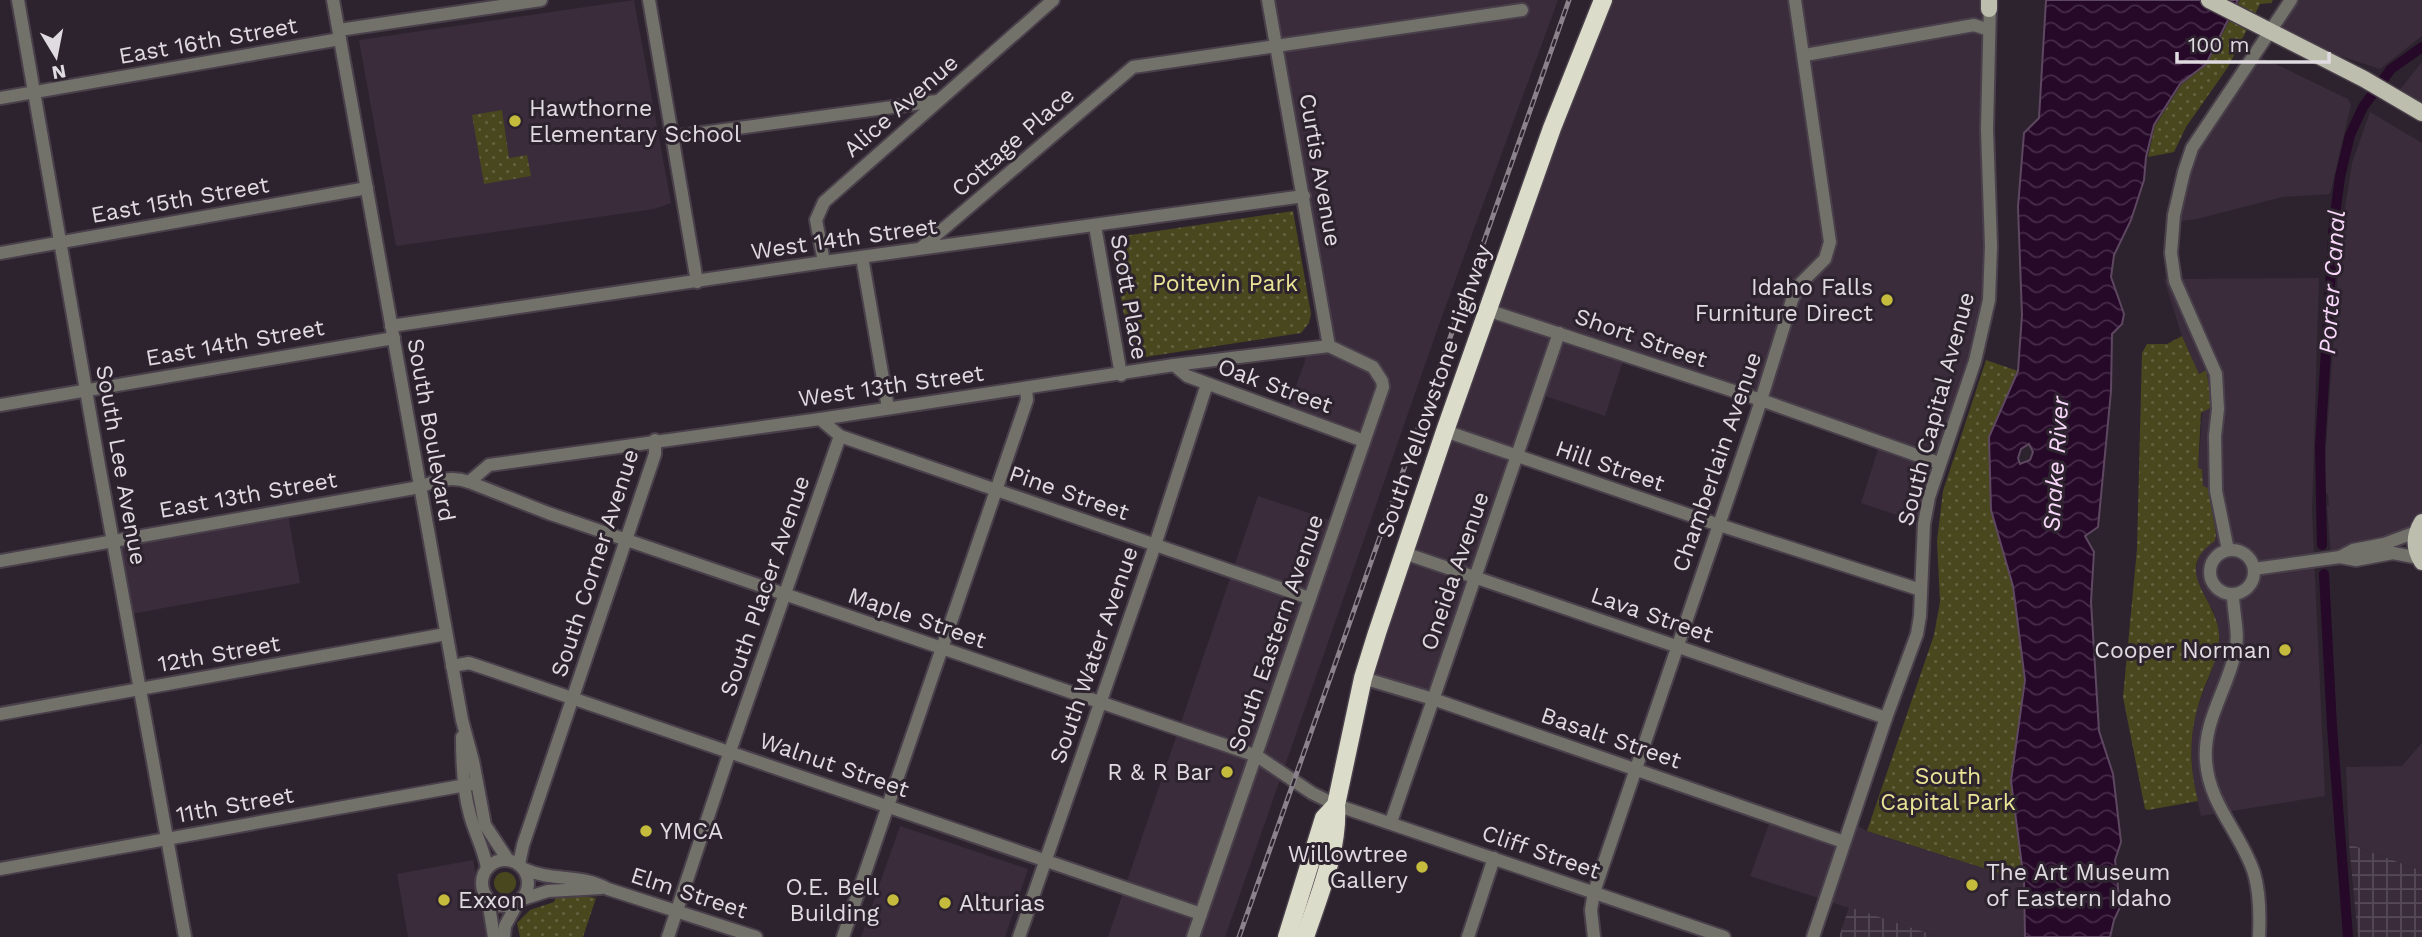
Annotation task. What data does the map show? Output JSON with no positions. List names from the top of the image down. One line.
{"streets":{"highway":["South Yellowstone Highway"],"street":["East 16th Street","Alice Avenue","Cottage Place","Curtis Avenue","East 15th Street","West 14th Street","Scott Place","Short Street","East 14th Street","West 13th Street","Oak Street","South Capital Avenue","South Boulevard","Chamberlain Avenue","South Lee Avenue","Hill Street","Pine Street","East 13th Street","South Corner Avenue","Oneida Avenue","South Placer Avenue","Lava Street","Maple Street","South Eastern Avenue","12th Street","South Water Avenue","Basalt Street","Walnut Street","11th Street","Cliff Street","Elm Street"]},"crossings":[["East 16th Street","South Boulevard"],["East 16th Street","South Lee Avenue"],["Alice Avenue","West 14th Street"],["Cottage Place","Curtis Avenue"],["Cottage Place","West 14th Street"],["Curtis Avenue","West 14th Street"],["Curtis Avenue","West 13th Street"],["Curtis Avenue","South Eastern Avenue"],["East 15th Street","South Boulevard"],["East 15th Street","South Lee Avenue"],["West 14th Street","Scott Place"],["West 14th Street","East 14th Street"],["West 14th Street","South Boulevard"],["Scott Place","West 13th Street"],["Short Street","South Yellowstone Highway"],["Short Street","South Capital Avenue"],["Short Street","Chamberlain Avenue"],["Short Street","Oneida Avenue"],["East 14th Street","South Boulevard"],["East 14th Street","South Lee Avenue"],["West 13th Street","Oak Street"],["West 13th Street","Pine Street"],["West 13th Street","South Corner Avenue"],["West 13th Street","Maple Street"],["West 13th Street","South Eastern Avenue"],["Oak Street","South Eastern Avenue"],["Oak Street","South Water Avenue"],["South Yellowstone Highway","Hill Street"],["South Yellowstone Highway","Lava Street"],["South Yellowstone Highway","Maple Street"],["South Yellowstone Highway","Basalt Street"],["South Yellowstone Highway","Cliff Street"],["South Capital Avenue","Hill Street"],["South Capital Avenue","Lava Street"],["South Capital Avenue","Basalt Street"],["South Boulevard","East 13th Street"],["South Boulevard","South Corner Avenue"],["South Boulevard","12th Street"],["South Boulevard","Walnut Street"],["South Boulevard","11th Street"],["South Boulevard","Elm Street"],["Chamberlain Avenue","Hill Street"],["Chamberlain Avenue","Lava Street"],["Chamberlain Avenue","Basalt Street"],["Chamberlain Avenue","Cliff Street"],["South Lee Avenue","East 13th Street"],["South Lee Avenue","12th Street"],["South Lee Avenue","11th Street"],["Hill Street","Oneida Avenue"],["Pine Street","South Placer Avenue"],["Pine Street","South Eastern Avenue"],["Pine Street","South Water Avenue"],["South Corner Avenue","Maple Street"],["South Corner Avenue","Walnut Street"],["South Corner Avenue","Elm Street"],["Oneida Avenue","Lava Street"],["Oneida Avenue","Basalt Street"],["Oneida Avenue","Cliff Street"],["South Placer Avenue","Maple Street"],["South Placer Avenue","Walnut Street"],["South Placer Avenue","Elm Street"],["Maple Street","South Eastern Avenue"],["Maple Street","South Water Avenue"],["Maple Street","Cliff Street"],["South Eastern Avenue","Walnut Street"],["South Water Avenue","Walnut Street"]],"water":["Porter Canal","Snake River"],"parks":["Poitevin Park","South Capital Park"],"places":["Hawthorne Elementary School","Idaho Falls Furniture Direct","Cooper Norman","R & R Bar","YMCA","Willowtree Gallery","The Art Museum of Eastern Idaho","Exxon","O.E. Bell Building","Alturias"],"scale_bar":"100 m","north":"bottom"}
